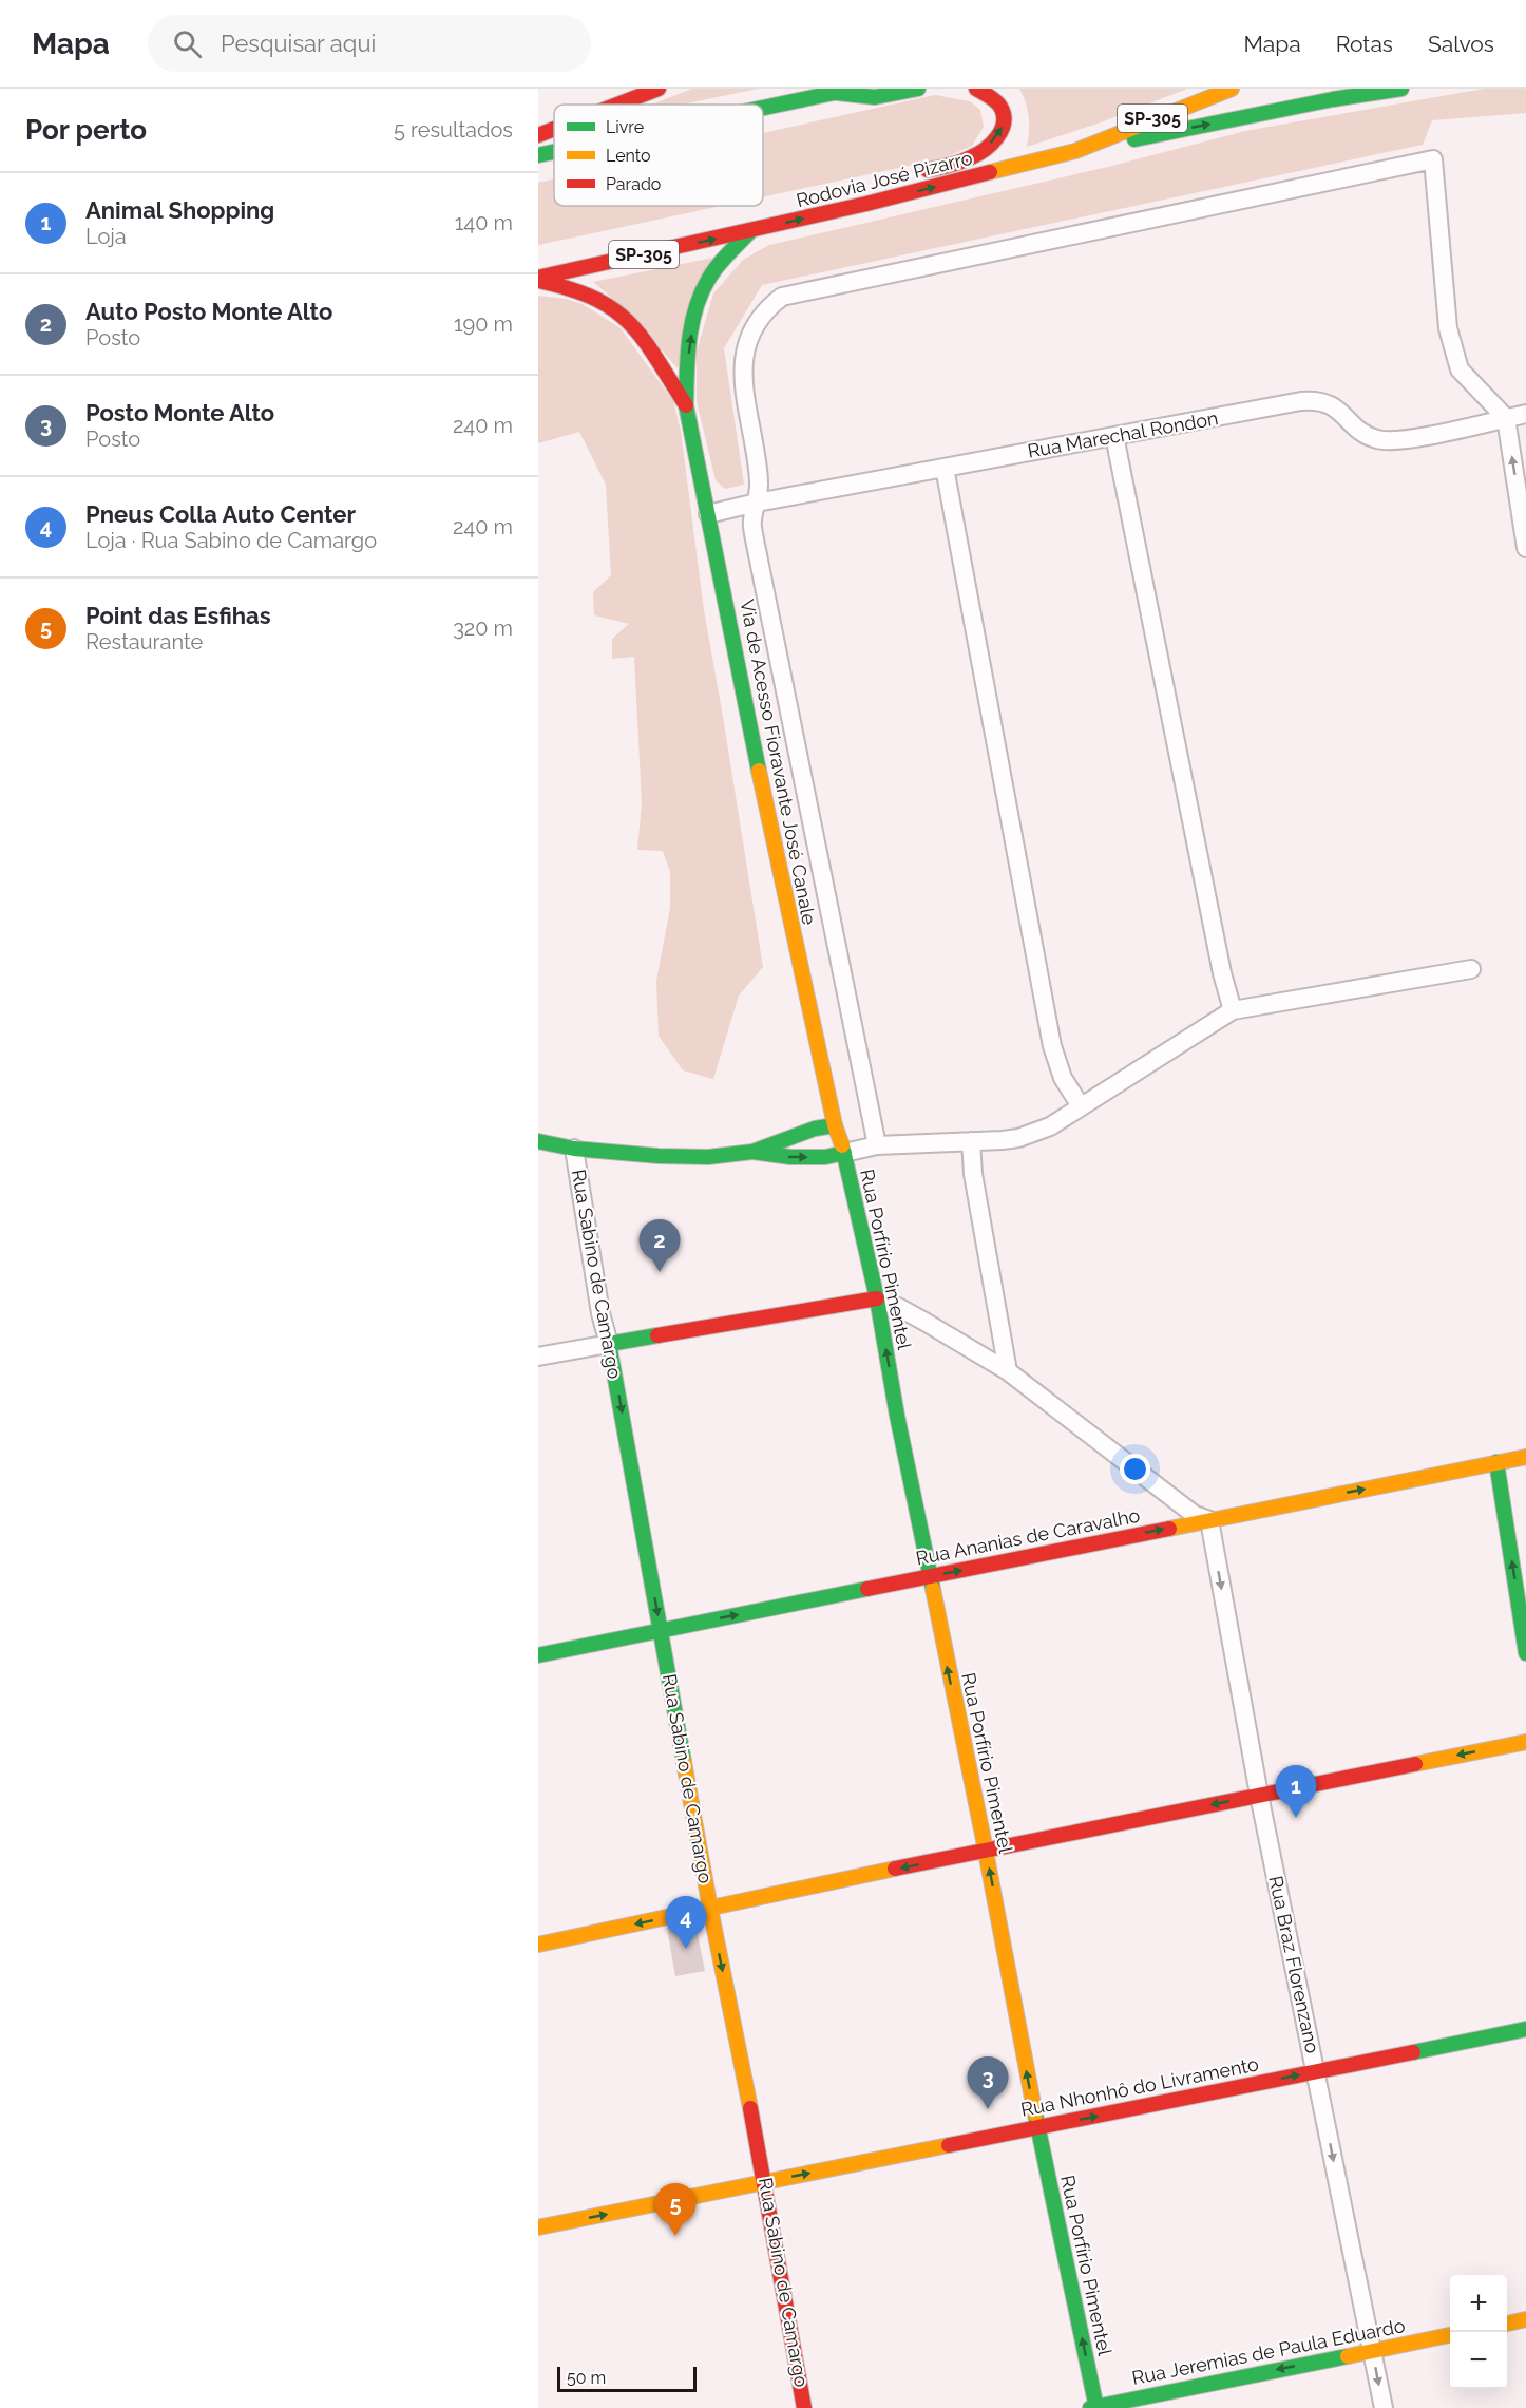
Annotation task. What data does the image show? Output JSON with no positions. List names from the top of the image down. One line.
{"streets":{"street":["SP-305","Rodovia José Pizarro","Rua Marechal Rondon","Via de Acesso Fioravante José Canale","Rua Porfírio Pimentel","Rua Sabino de Camargo","Rua Ananias de Caravalho","Rua Braz Florenzano","Rua Nhonhô do Livramento","Rua Jeremias de Paula Eduardo"]},"crossings":[["Rua Marechal Rondon","Via de Acesso Fioravante José Canale"],["Via de Acesso Fioravante José Canale","Rua Porfírio Pimentel"],["Rua Porfírio Pimentel","Rua Ananias de Caravalho"],["Rua Porfírio Pimentel","Rua Nhonhô do Livramento"],["Rua Porfírio Pimentel","Rua Jeremias de Paula Eduardo"],["Rua Sabino de Camargo","Rua Ananias de Caravalho"],["Rua Sabino de Camargo","Rua Nhonhô do Livramento"],["Rua Ananias de Caravalho","Rua Braz Florenzano"],["Rua Braz Florenzano","Rua Nhonhô do Livramento"],["Rua Braz Florenzano","Rua Jeremias de Paula Eduardo"]],"one_way":["Rua Porfírio Pimentel","Rua Sabino de Camargo","Rua Ananias de Caravalho","Rua Braz Florenzano","Rua Nhonhô do Livramento","Rua Jeremias de Paula Eduardo"],"legend":["Livre","Lento","Parado"],"scale_bar":"50 m","page":{"header":"Mapa","search":"Pesquisar aqui","nav":["Mapa","Rotas","Salvos"],"heading":["Por perto","5 resultados"],"list":[{"mark":"1","name":"Animal Shopping","note":"Loja","value":"140 m"},{"mark":"2","name":"Auto Posto Monte Alto","note":"Posto","value":"190 m"},{"mark":"3","name":"Posto Monte Alto","note":"Posto","value":"240 m"},{"mark":"4","name":"Pneus Colla Auto Center","note":"Loja · Rua Sabino de Camargo","value":"240 m"},{"mark":"5","name":"Point das Esfihas","note":"Restaurante","value":"320 m"}],"pins":["2","1","4","3","5"],"map_buttons":["+","−"],"scale":"50 m"}}
